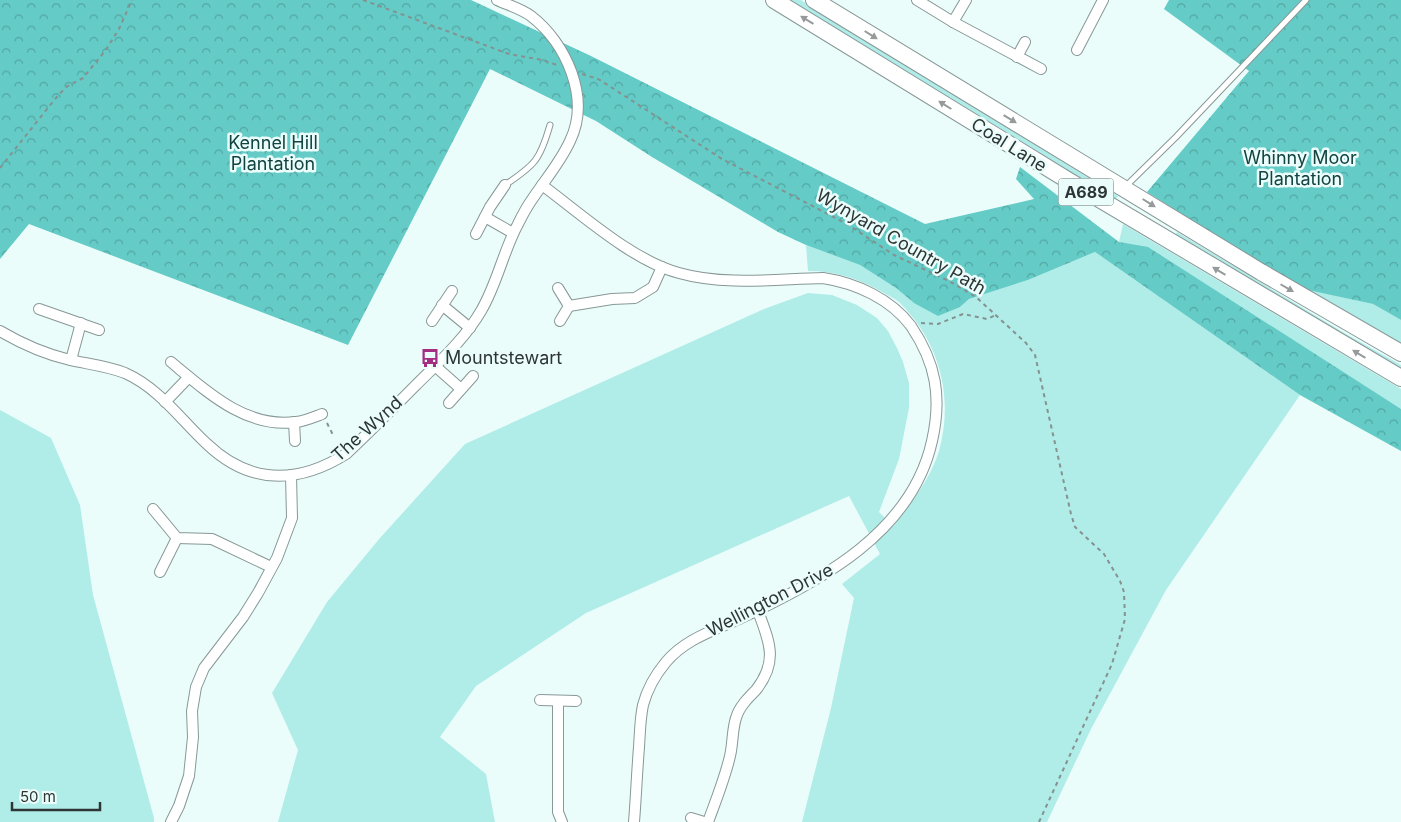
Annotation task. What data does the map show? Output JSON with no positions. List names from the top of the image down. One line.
{"streets":{"highway":["Coal Lane","A689"],"street":["The Wynd","Wellington Drive"],"path":["Wynyard Country Path"]},"crossings":[["Wynyard Country Path","The Wynd"],["The Wynd","Wellington Drive"]],"parks":["Kennel Hill Plantation","Whinny Moor Plantation"],"places":{"bus stop":["Mountstewart"]},"scale_bar":"50 m"}
